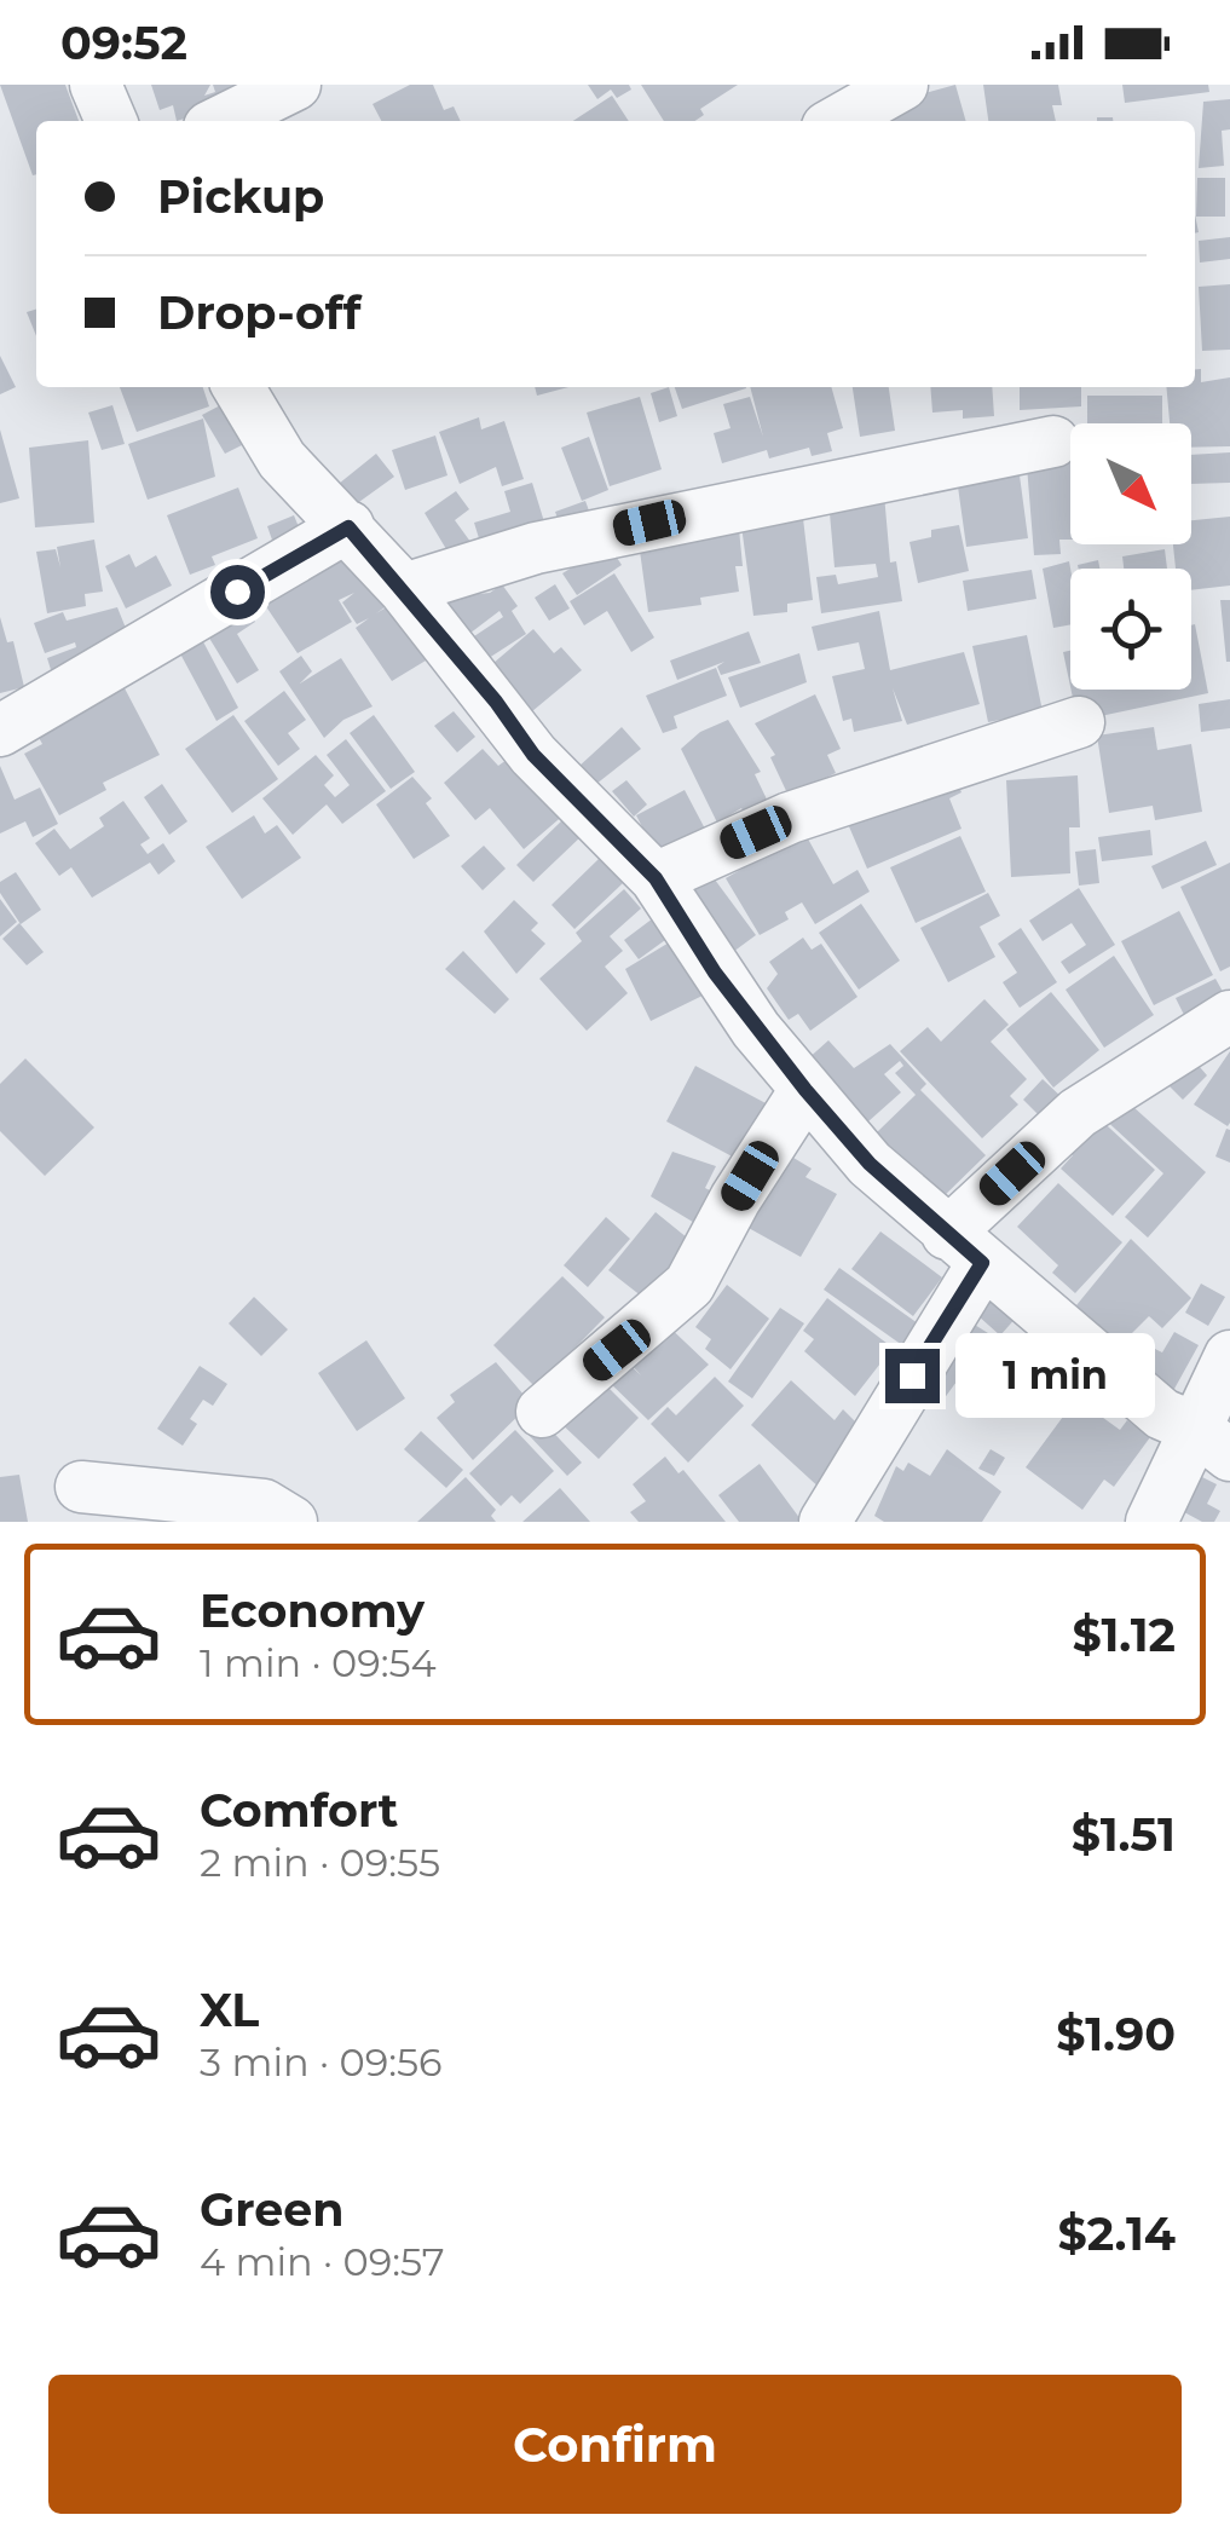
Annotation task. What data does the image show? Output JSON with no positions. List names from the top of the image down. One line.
{"north":"bottom right","page":{"status":"09:52","banner":["Pickup","Drop-off"],"bubble":"1 min","list":[{"name":"Economy","note":"1 min · 09:54","value":"$1.12"},{"name":"Comfort","note":"2 min · 09:55","value":"$1.51"},{"name":"XL","note":"3 min · 09:56","value":"$1.90"},{"name":"Green","note":"4 min · 09:57","value":"$2.14"}],"buttons":"Confirm"}}
